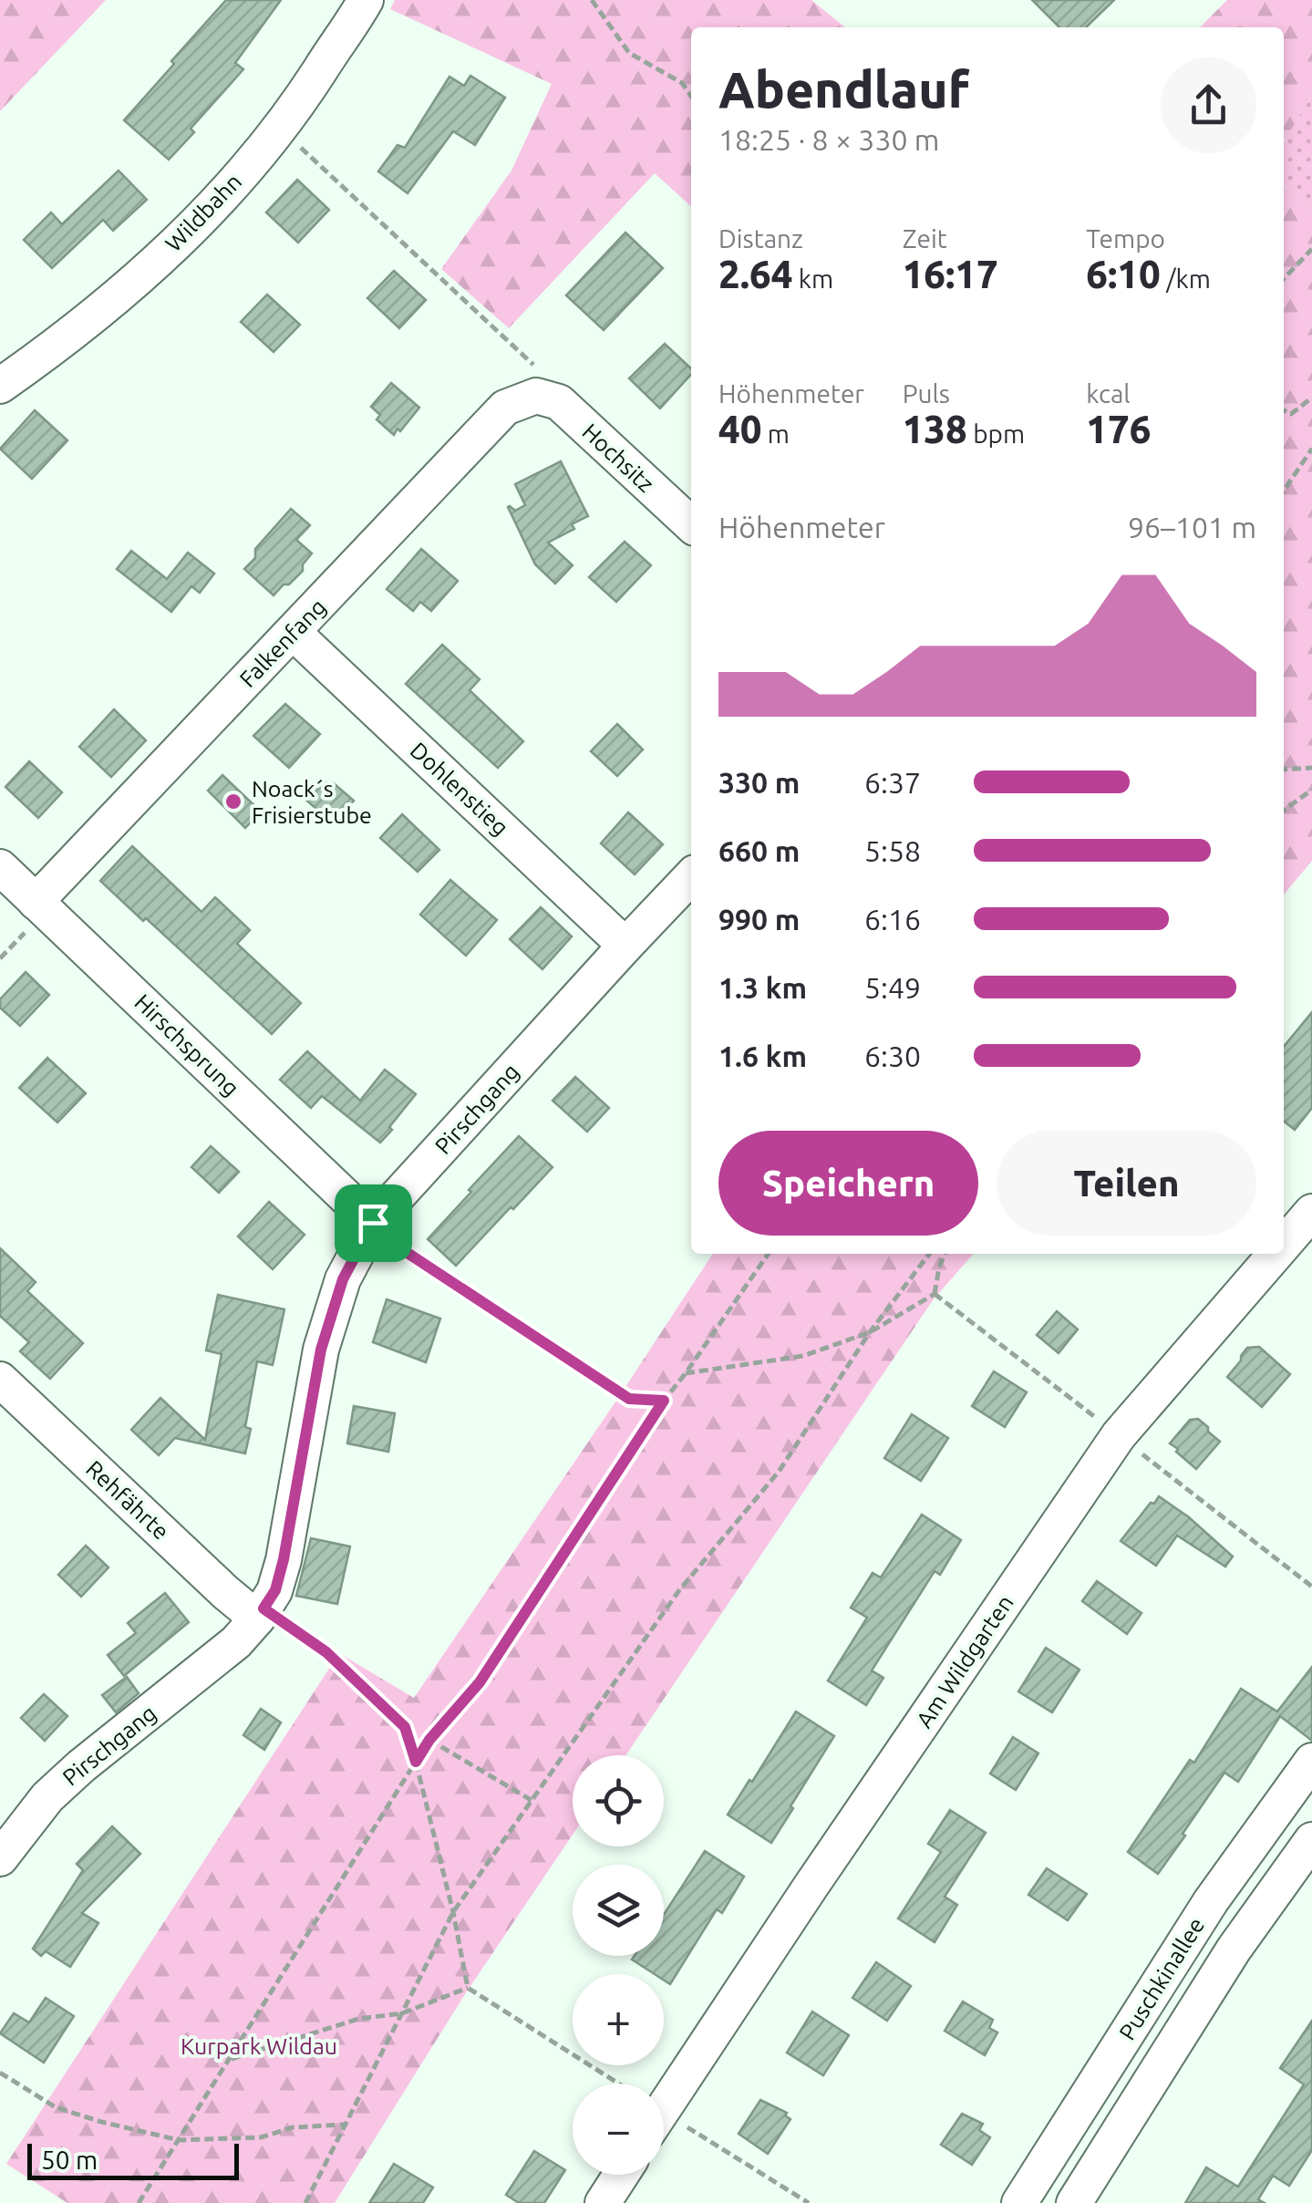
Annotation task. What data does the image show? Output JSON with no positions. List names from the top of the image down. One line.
{"streets":{"street":["Wildbahn","Hochsitz","Falkenfang","Dohlenstieg","Hirschsprung","Pirschgang","Rehfährte","Am Wildgarten","Puschkinallee"]},"crossings":[["Hochsitz","Falkenfang"],["Falkenfang","Dohlenstieg"],["Falkenfang","Hirschsprung"],["Dohlenstieg","Pirschgang"],["Hirschsprung","Pirschgang"],["Pirschgang","Rehfährte"]],"parks":["Kurpark Wildau"],"places":["Noack´s Frisierstube"],"scale_bar":"50 m","page":{"heading":["Abendlauf","18:25 · 8 × 330 m"],"stats":[["Distanz","2.64 km"],["Zeit","16:17"],["Tempo","6:10 /km"],["Höhenmeter","40 m"],["Puls","138 bpm"],["kcal","176"]],"chart":["Höhenmeter","96–101 m"],"list":[{"name":"330 m","note":"6:37"},{"name":"660 m","note":"5:58"},{"name":"990 m","note":"6:16"},{"name":"1.3 km","note":"5:49"},{"name":"1.6 km","note":"6:30"}],"buttons":["Speichern","Teilen"],"map_buttons":["+","−"],"scale":"50 m"}}
